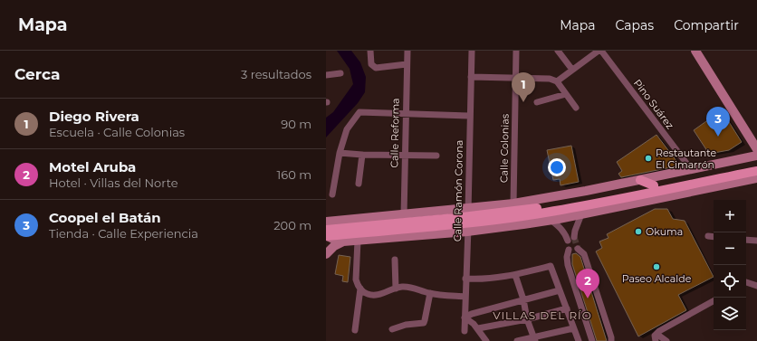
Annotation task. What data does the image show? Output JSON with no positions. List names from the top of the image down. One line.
{"streets":{"street":["Pino Suárez","Calle Reforma","Calle Colonias","Calle Ramón Corona"]},"districts":["VILLAS DEL RÍO"],"places":["Restautante El Cimarrón","Okuma","Paseo Alcalde"],"page":{"header":"Mapa","nav":["Mapa","Capas","Compartir"],"heading":["Cerca","3 resultados"],"pins":["1","3","2"],"list":[{"mark":"1","name":"Diego Rivera","note":"Escuela · Calle Colonias","value":"90 m"},{"mark":"2","name":"Motel Aruba","note":"Hotel · Villas del Norte","value":"160 m"},{"mark":"3","name":"Coopel el Batán","note":"Tienda · Calle Experiencia","value":"200 m"}],"map_buttons":["+","−"]}}
